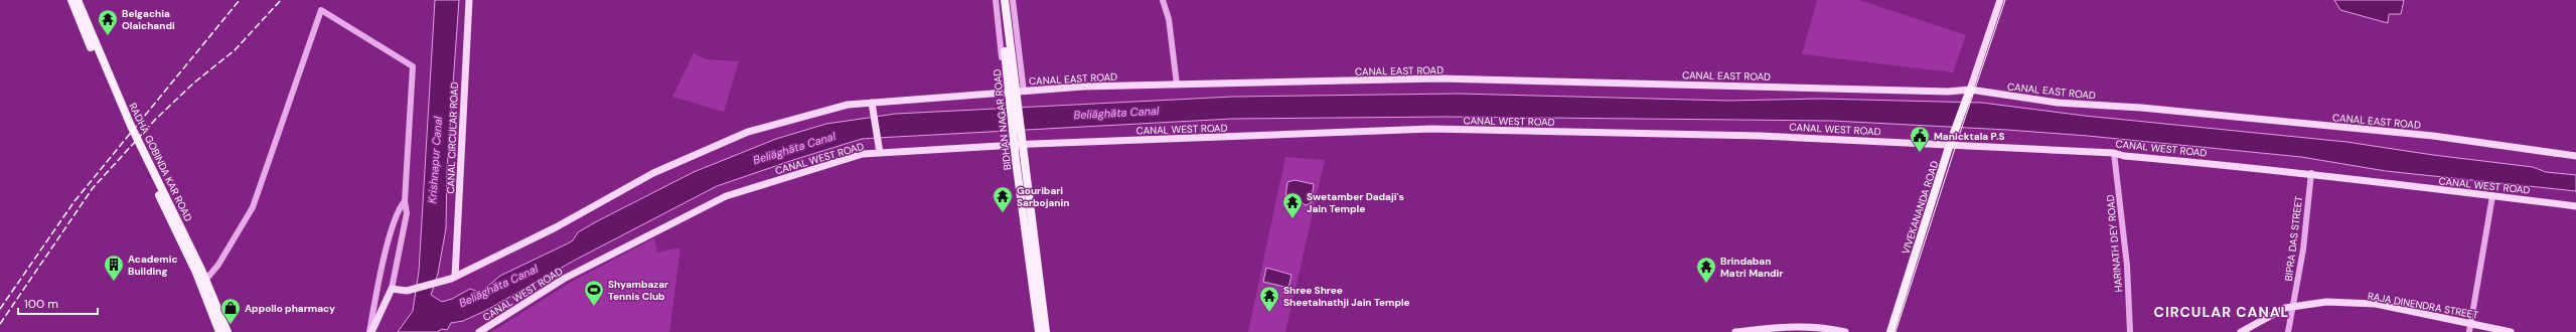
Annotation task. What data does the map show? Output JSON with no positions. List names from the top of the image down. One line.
{"streets":{"main road":["CANAL EAST ROAD","BIDHAN NAGAR ROAD","CANAL WEST ROAD","CANAL CIRCULAR ROAD","RADHA GOBINDA KAR ROAD","VIVEKANANDA ROAD","RAJA DINENDRA STREET"],"street":["BIPRA DAS STREET","HARINATH DEY ROAD"]},"crossings":[["CANAL EAST ROAD","CANAL CIRCULAR ROAD"],["CANAL EAST ROAD","VIVEKANANDA ROAD"],["CANAL WEST ROAD","VIVEKANANDA ROAD"],["CANAL WEST ROAD","BIPRA DAS STREET"],["CANAL WEST ROAD","HARINATH DEY ROAD"],["BIPRA DAS STREET","RAJA DINENDRA STREET"]],"districts":["CIRCULAR CANAL"],"water":["Beliāghāta Canal","Krishnapur Canal"],"places":{"temple":["Belgachia Olaichandi","Gouribari Sarbojanin","Swetamber Dadaji's Jain Temple","Brindaban Matri Mandir","Shree Shree Sheetalnathji Jain Temple"],"public building":["Manicktala P.S"],"building":["Academic Building"],"sports":["Shyambazar Tennis Club"],"shop":["Appollo pharmacy"]},"scale_bar":"100 m"}
